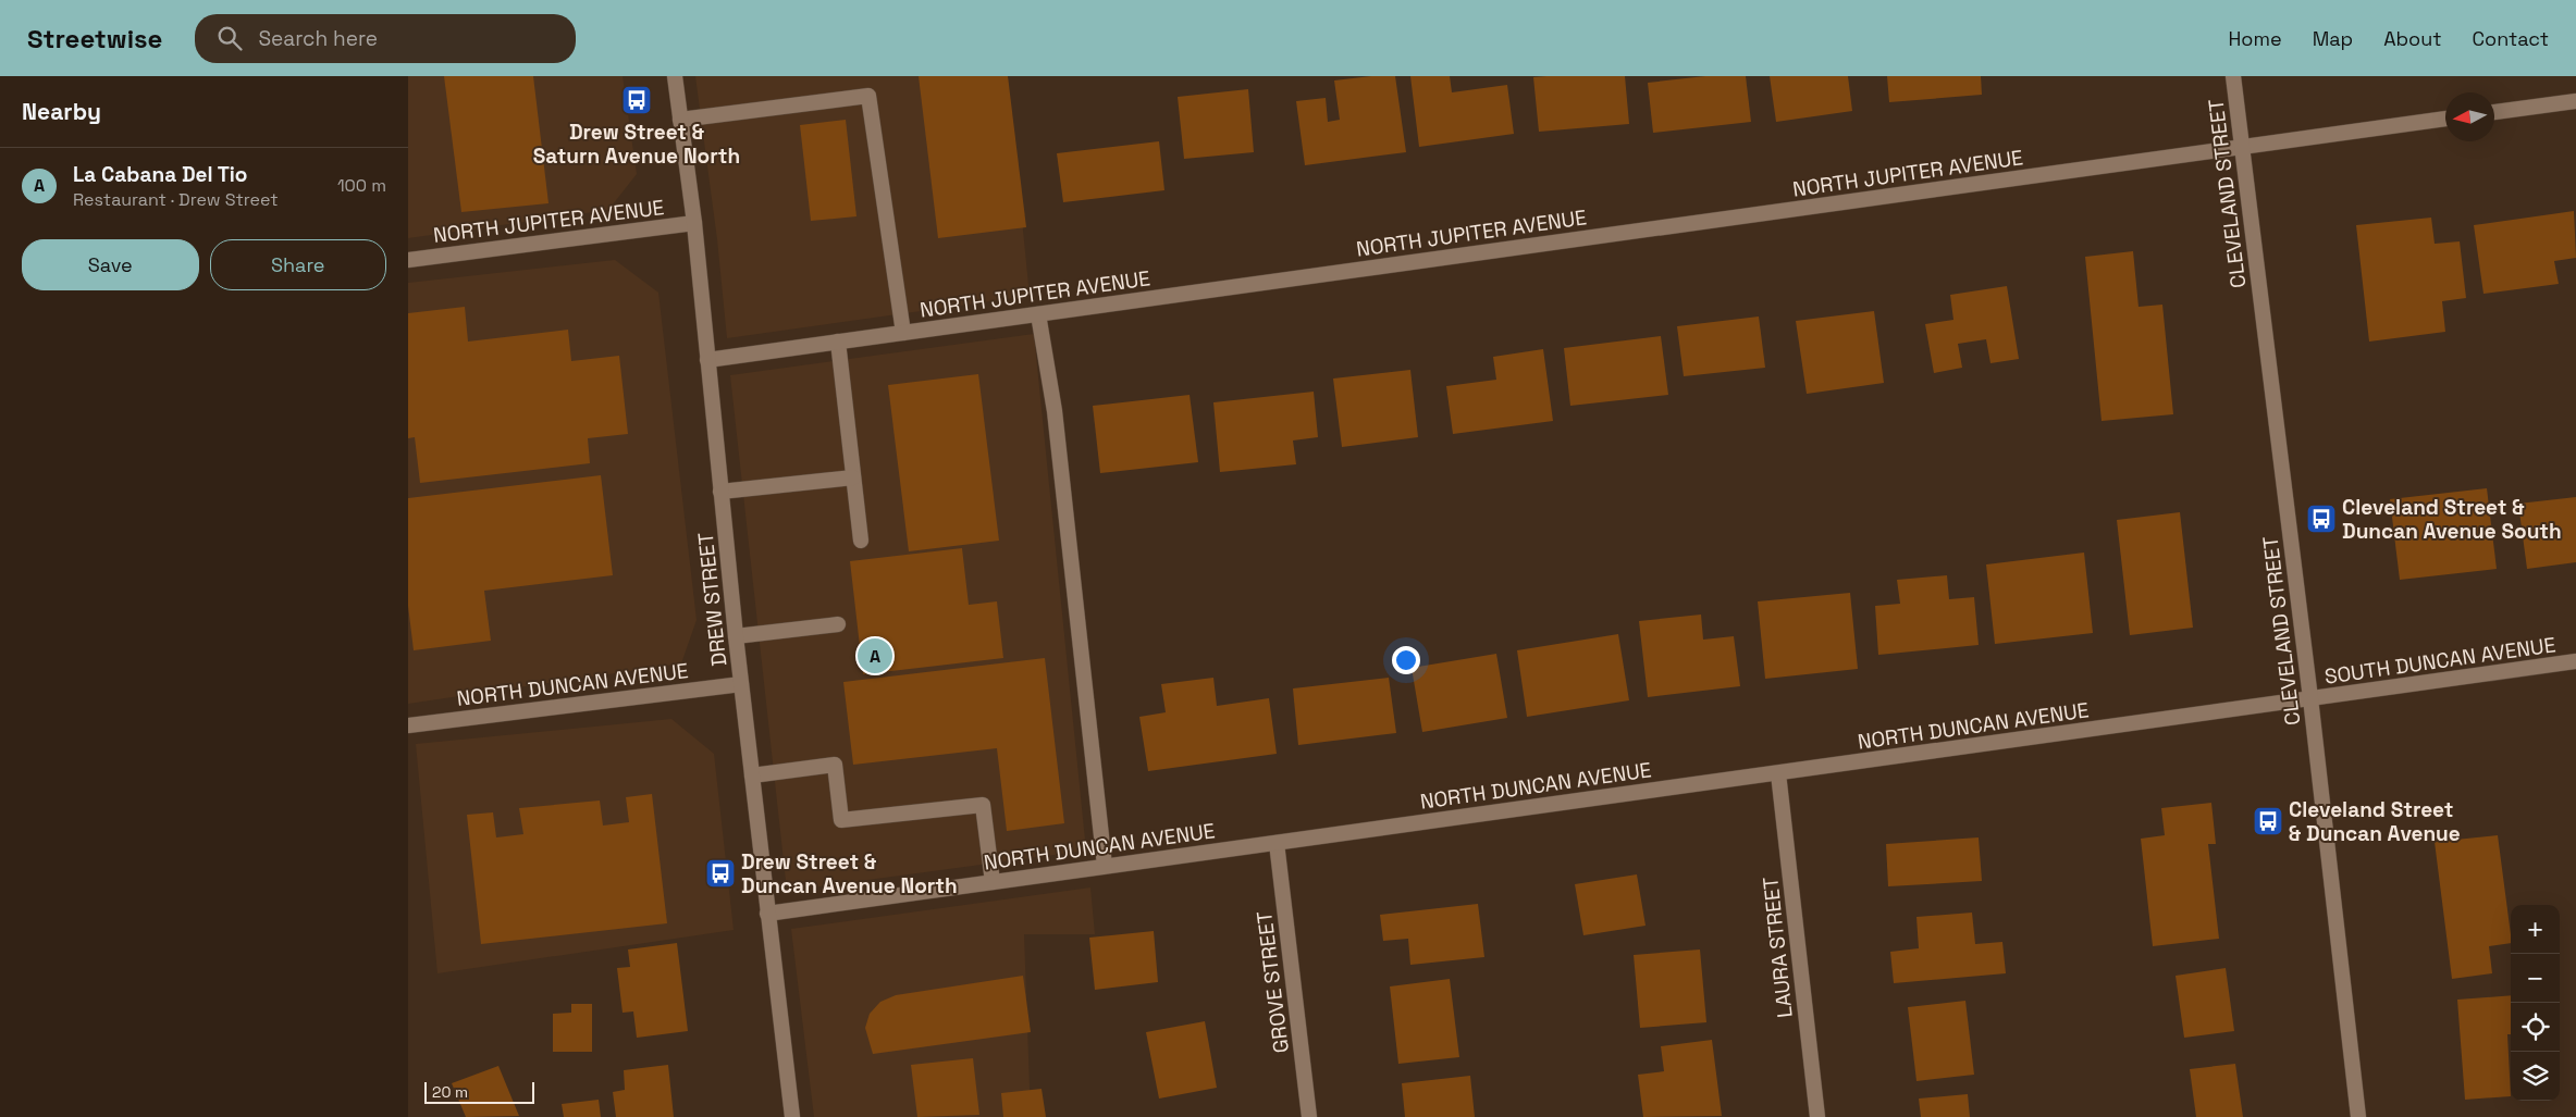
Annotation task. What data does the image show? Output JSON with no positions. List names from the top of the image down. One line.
{"streets":{"street":["NORTH JUPITER AVENUE","CLEVELAND STREET","DREW STREET","SOUTH DUNCAN AVENUE","NORTH DUNCAN AVENUE","LAURA STREET","GROVE STREET"]},"crossings":[["NORTH JUPITER AVENUE","CLEVELAND STREET"],["NORTH JUPITER AVENUE","DREW STREET"],["CLEVELAND STREET","SOUTH DUNCAN AVENUE"],["CLEVELAND STREET","NORTH DUNCAN AVENUE"],["DREW STREET","NORTH DUNCAN AVENUE"],["SOUTH DUNCAN AVENUE","NORTH DUNCAN AVENUE"],["NORTH DUNCAN AVENUE","LAURA STREET"],["NORTH DUNCAN AVENUE","GROVE STREET"]],"places":{"bus stop":["Drew Street & Saturn Avenue North","Cleveland Street & Duncan Avenue South","Cleveland Street & Duncan Avenue","Drew Street & Duncan Avenue North"]},"scale_bar":"20 m","north":"left","page":{"header":"Streetwise","search":"Search here","nav":["Home","Map","About","Contact"],"heading":"Nearby","list":[{"mark":"A","name":"La Cabana Del Tio","note":"Restaurant · Drew Street","value":"100 m"}],"buttons":["Save","Share"],"pins":"A","map_buttons":["+","−"],"scale":"20 m"}}
